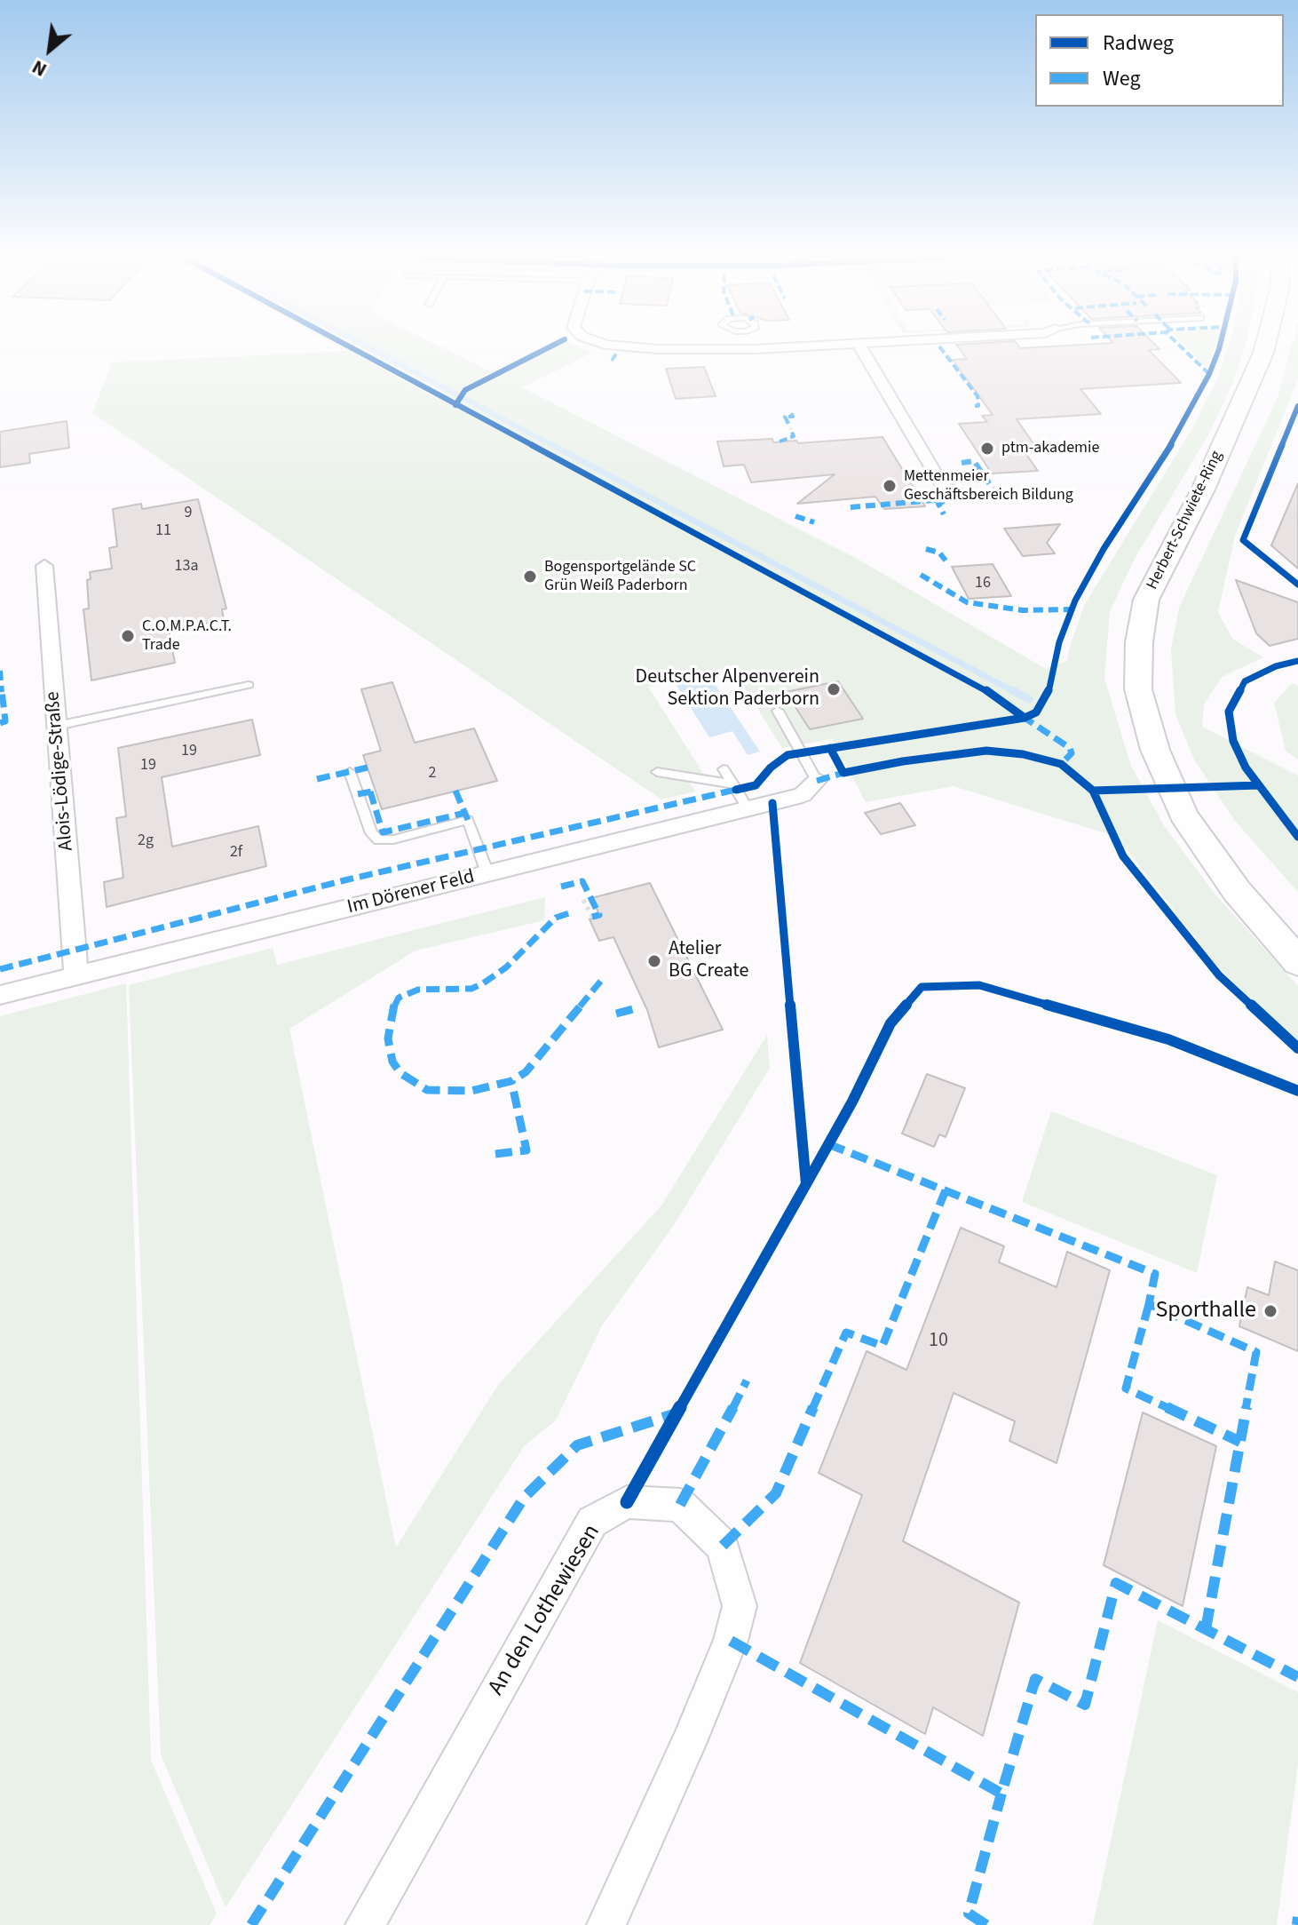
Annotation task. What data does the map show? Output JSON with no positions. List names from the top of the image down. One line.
{"streets":{"main road":["Herbert-Schwiete-Ring"],"street":["Alois-Lödige-Straße","Im Dörener Feld","An den Lothewiesen"]},"crossings":[["Alois-Lödige-Straße","Im Dörener Feld"]],"places":["ptm-akademie","Mettenmeier Geschäftsbereich Bildung","Bogensportgelände SC Grün Weiß Paderborn","C.O.M.P.A.C.T. Trade","Deutscher Alpenverein Sektion Paderborn","Atelier BG Create","Sporthalle"],"house_numbers":["9","11","13a","16","19","19","2","2g","2f","10"],"legend":["Radweg","Weg"],"north":"bottom left"}
